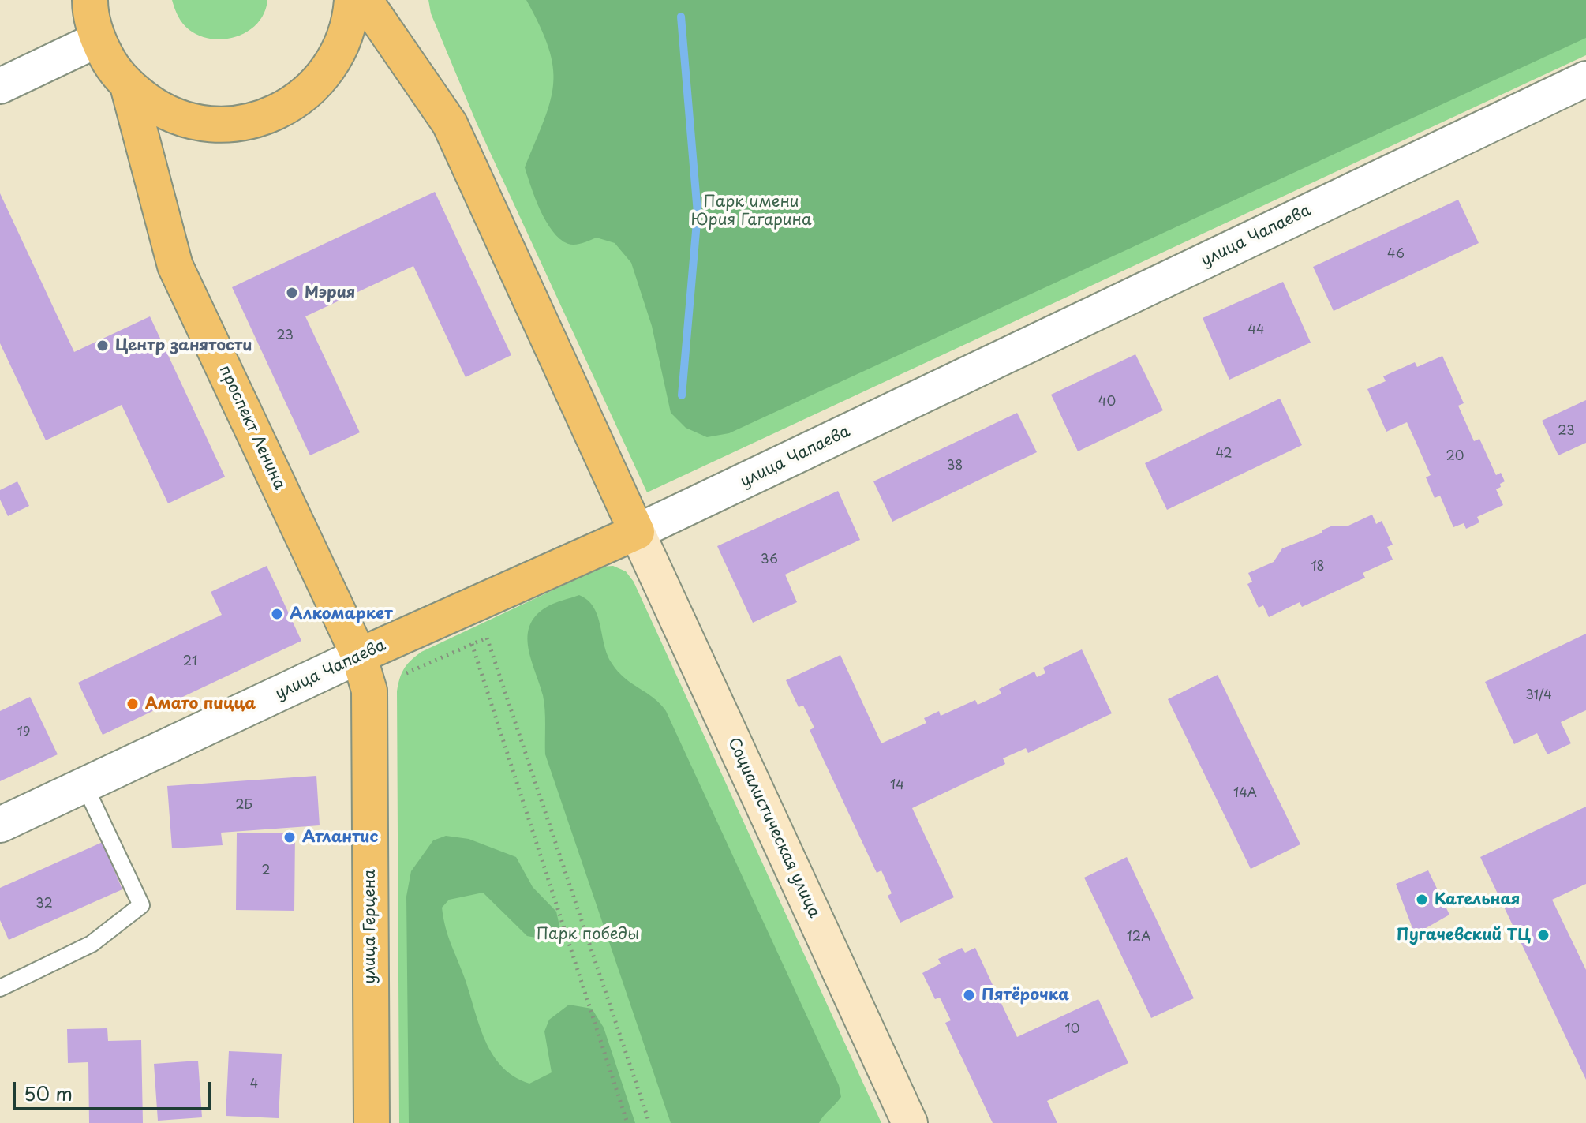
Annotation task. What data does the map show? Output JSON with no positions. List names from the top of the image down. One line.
{"streets":{"main road":["улица Чапаева","проспект Ленина","Социалистическая улица","улица Герцена"]},"crossings":[["улица Чапаева","проспект Ленина"],["улица Чапаева","Социалистическая улица"],["улица Чапаева","улица Герцена"],["проспект Ленина","улица Герцена"]],"parks":["Парк имени Юрия Гагарина","Парк победы"],"places":["Мэрия","Центр занятости","Алкомаркет","Амато пицца","Атлантис","Кательная","Пугачевский ТЦ","Пятёрочка"],"house_numbers":["46","44","23","40","23","42","20","38","36","18","21","31/4","19","14","14А","2Б","2","32","12А","10","4"],"scale_bar":"50 m"}
